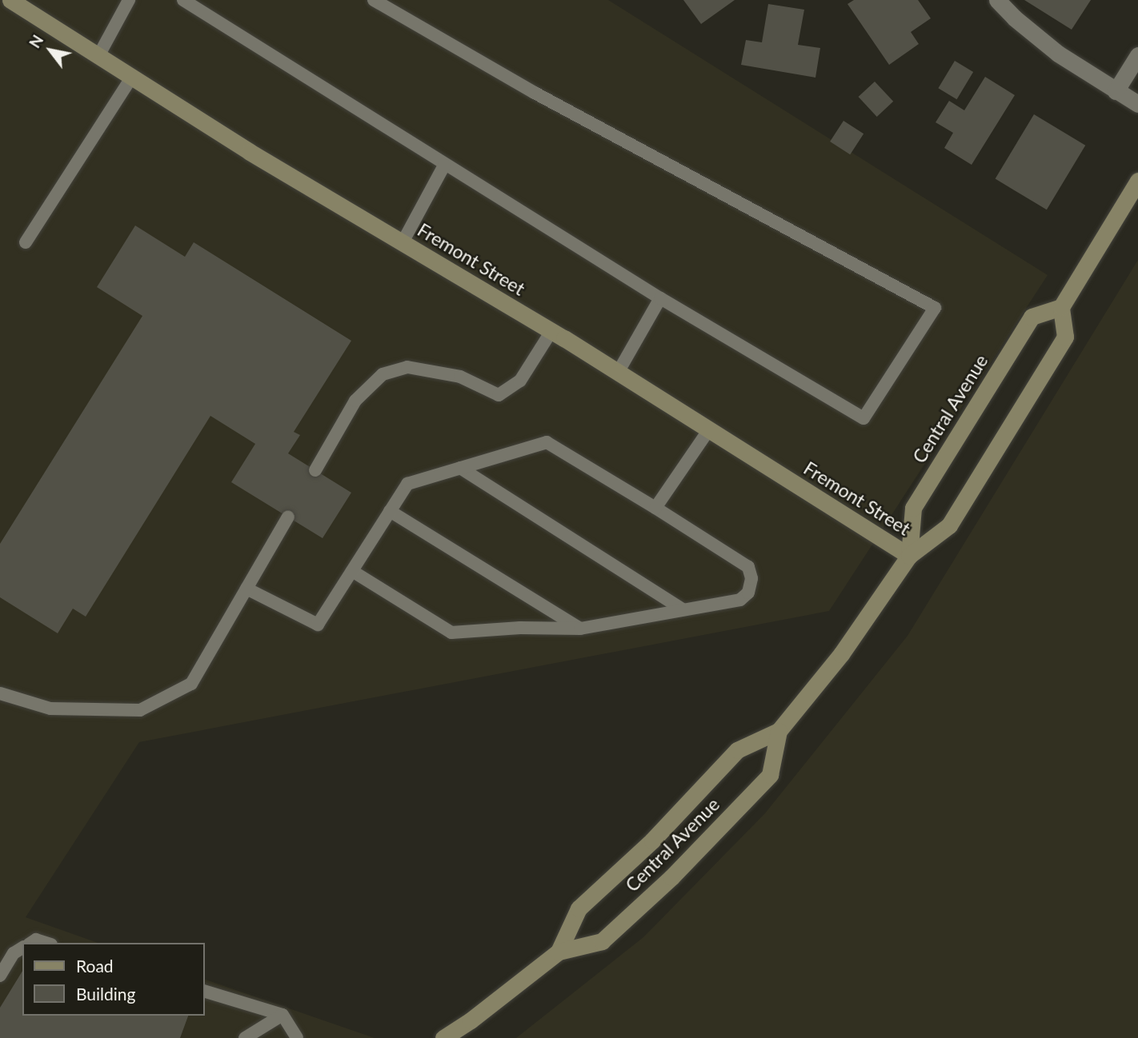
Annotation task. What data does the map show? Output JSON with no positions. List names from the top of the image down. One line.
{"streets":{"main road":["Fremont Street","Central Avenue"]},"crossings":[["Fremont Street","Central Avenue"]],"legend":["Road","Building"],"north":"top left"}
